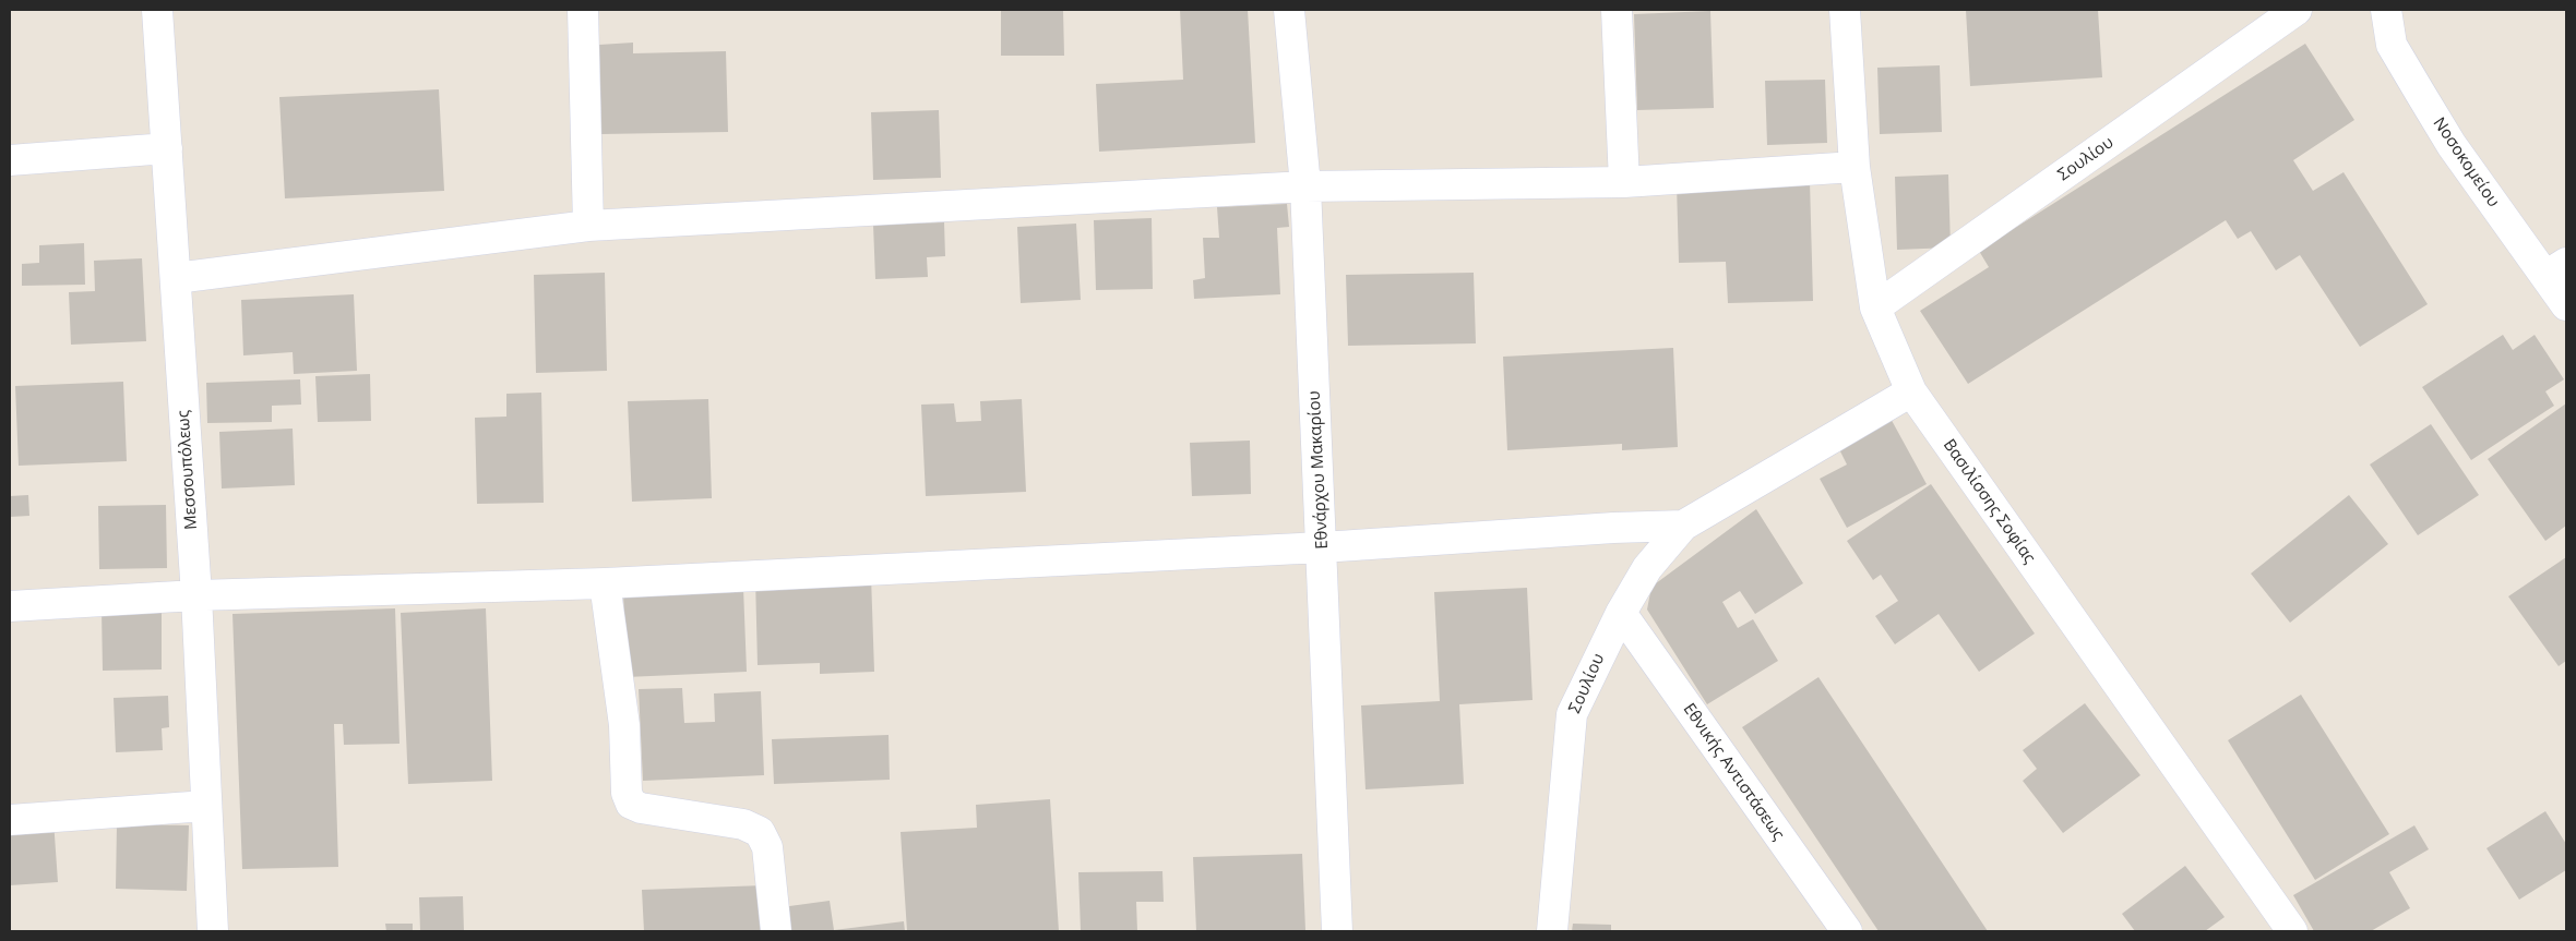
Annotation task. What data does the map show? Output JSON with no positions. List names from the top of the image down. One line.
{"streets":{"street":["Σουλίου","Νοσοκομείου","Μεσσουπόλεως","Εθνάρχου Μακαρίου","Βασιλίσσης Σοφίας","Εθνικής Αντιστάσεως"]},"crossings":[["Σουλίου","Μεσσουπόλεως"],["Σουλίου","Εθνάρχου Μακαρίου"],["Σουλίου","Βασιλίσσης Σοφίας"],["Σουλίου","Εθνικής Αντιστάσεως"]]}
